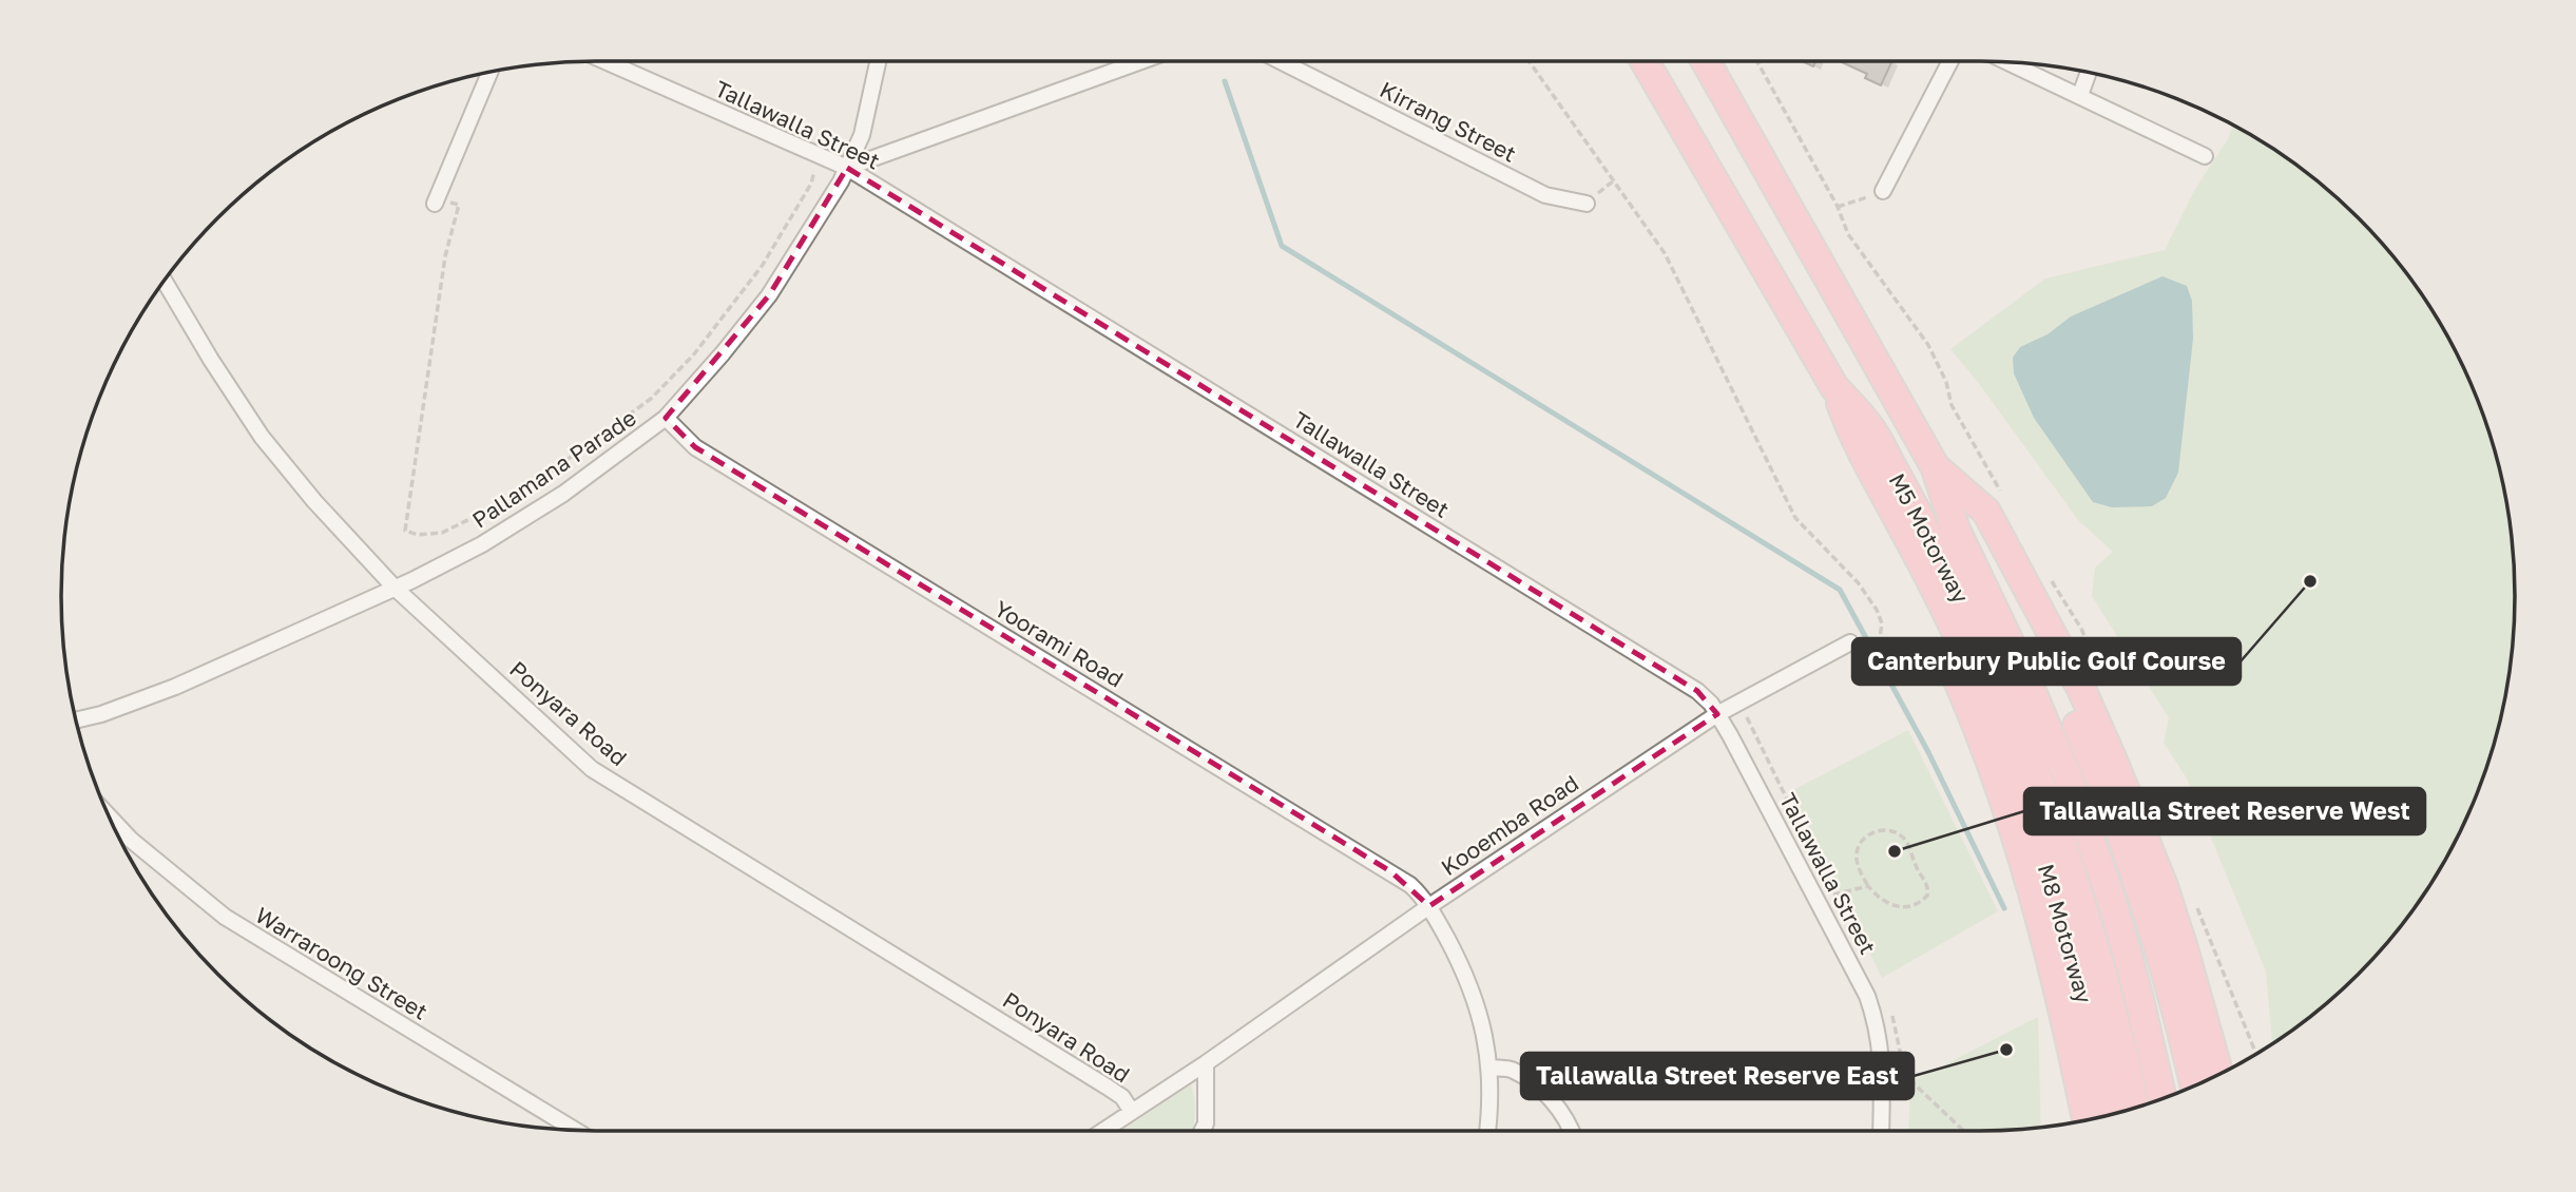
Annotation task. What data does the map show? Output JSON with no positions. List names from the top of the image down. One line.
{"streets":{"highway":["M5 Motorway","M8 Motorway"],"street":["Kirrang Street","Tallawalla Street","Pallamana Parade","Yoorami Road","Ponyara Road","Kooemba Road","Warraroong Street"]},"crossings":[["Tallawalla Street","Pallamana Parade"],["Tallawalla Street","Kooemba Road"],["Pallamana Parade","Yoorami Road"],["Pallamana Parade","Ponyara Road"],["M5 Motorway","M8 Motorway"],["Yoorami Road","Kooemba Road"],["Ponyara Road","Kooemba Road"]],"places":["Canterbury Public Golf Course","Tallawalla Street Reserve West","Tallawalla Street Reserve East"]}
